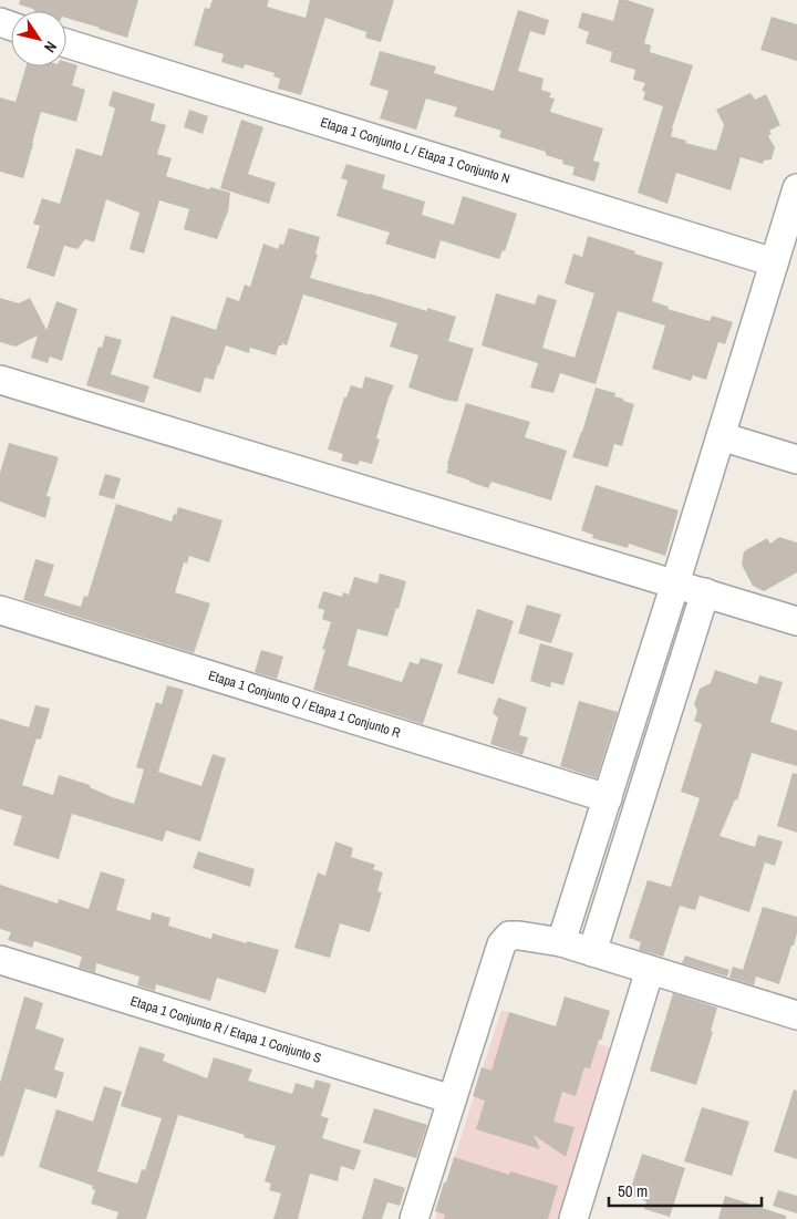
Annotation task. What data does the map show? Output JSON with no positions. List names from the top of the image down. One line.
{"streets":{"street":["Etapa 1 Conjunto L / Etapa 1 Conjunto N","Etapa 1 Conjunto Q / Etapa 1 Conjunto R","Etapa 1 Conjunto R / Etapa 1 Conjunto S"]},"scale_bar":"50 m","north":"bottom right"}
